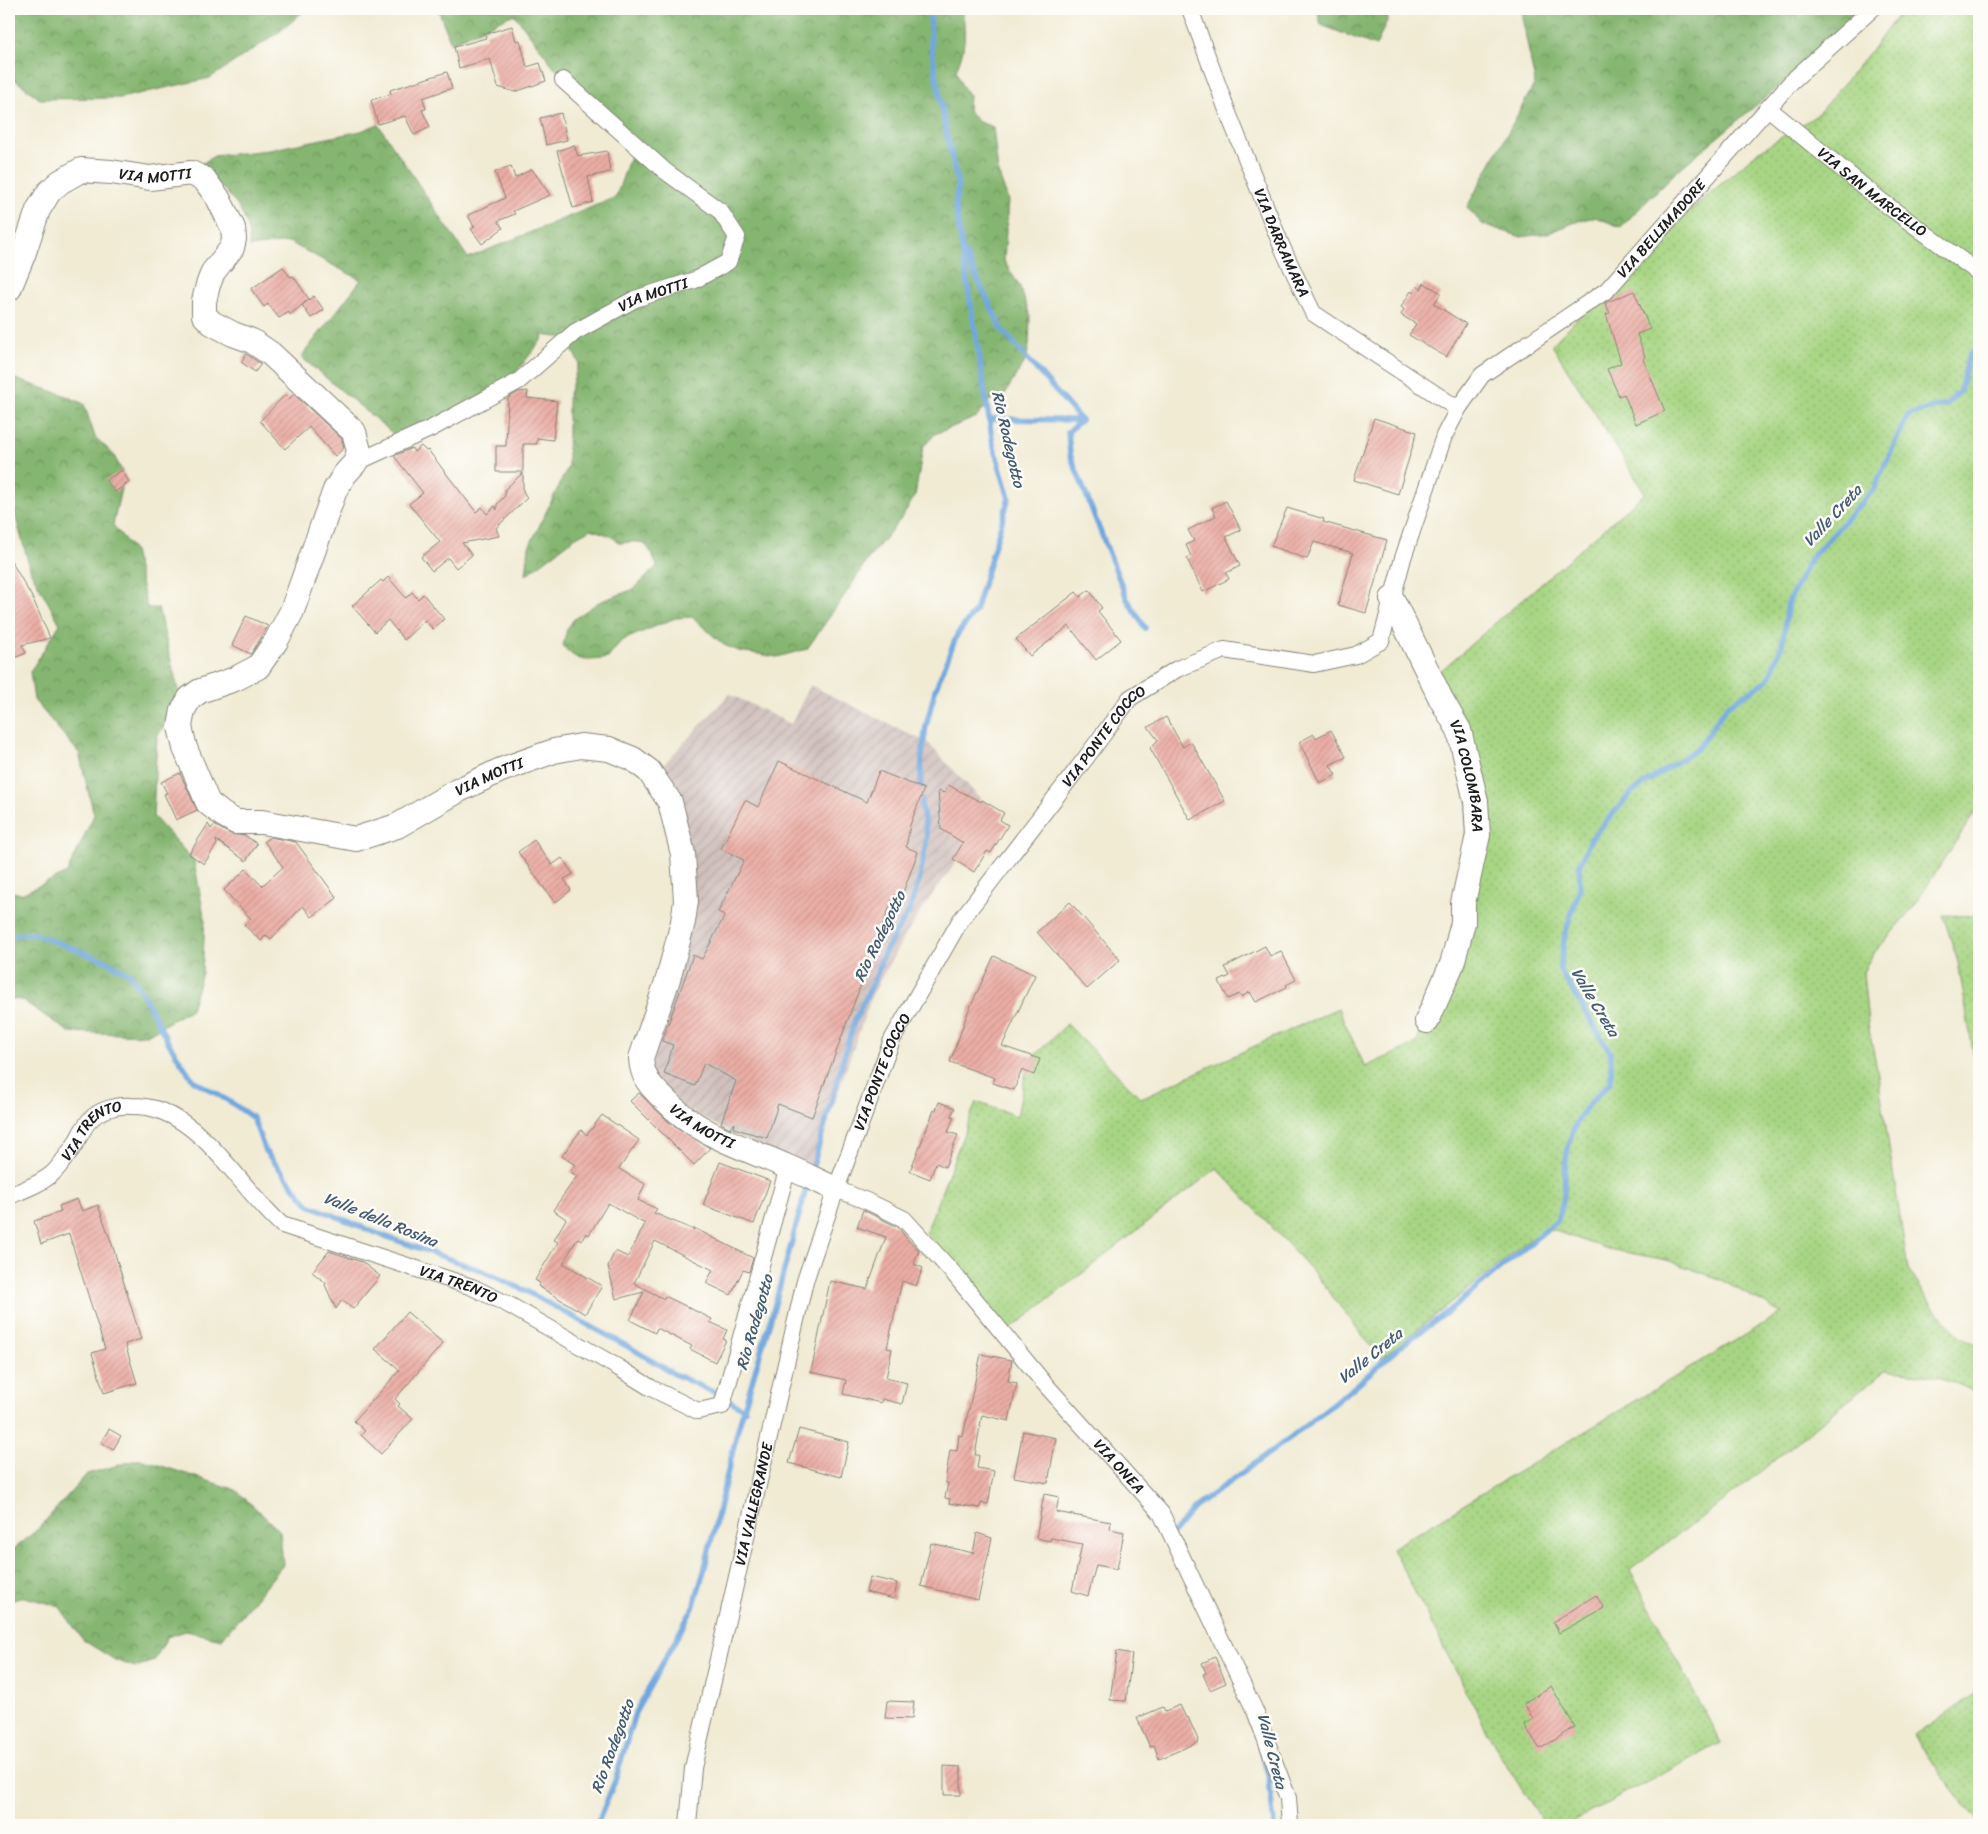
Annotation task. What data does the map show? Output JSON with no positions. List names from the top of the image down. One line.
{"streets":{"street":["VIA MOTTI","VIA SAN MARCELLO","VIA BELLIMADORE","VIA DARRAMARA","VIA PONTE COCCO","VIA COLOMBARA","VIA TRENTO","VIA ONEA","VIA VALLEGRANDE"]},"crossings":[["VIA MOTTI","VIA PONTE COCCO"],["VIA MOTTI","VIA TRENTO"],["VIA MOTTI","VIA ONEA"],["VIA MOTTI","VIA VALLEGRANDE"],["VIA SAN MARCELLO","VIA BELLIMADORE"],["VIA BELLIMADORE","VIA DARRAMARA"],["VIA BELLIMADORE","VIA PONTE COCCO"],["VIA PONTE COCCO","VIA COLOMBARA"],["VIA PONTE COCCO","VIA ONEA"],["VIA PONTE COCCO","VIA VALLEGRANDE"],["VIA ONEA","VIA VALLEGRANDE"]],"water":["Rio Rodegotto","Valle Creta","Valle della Rosina"]}
